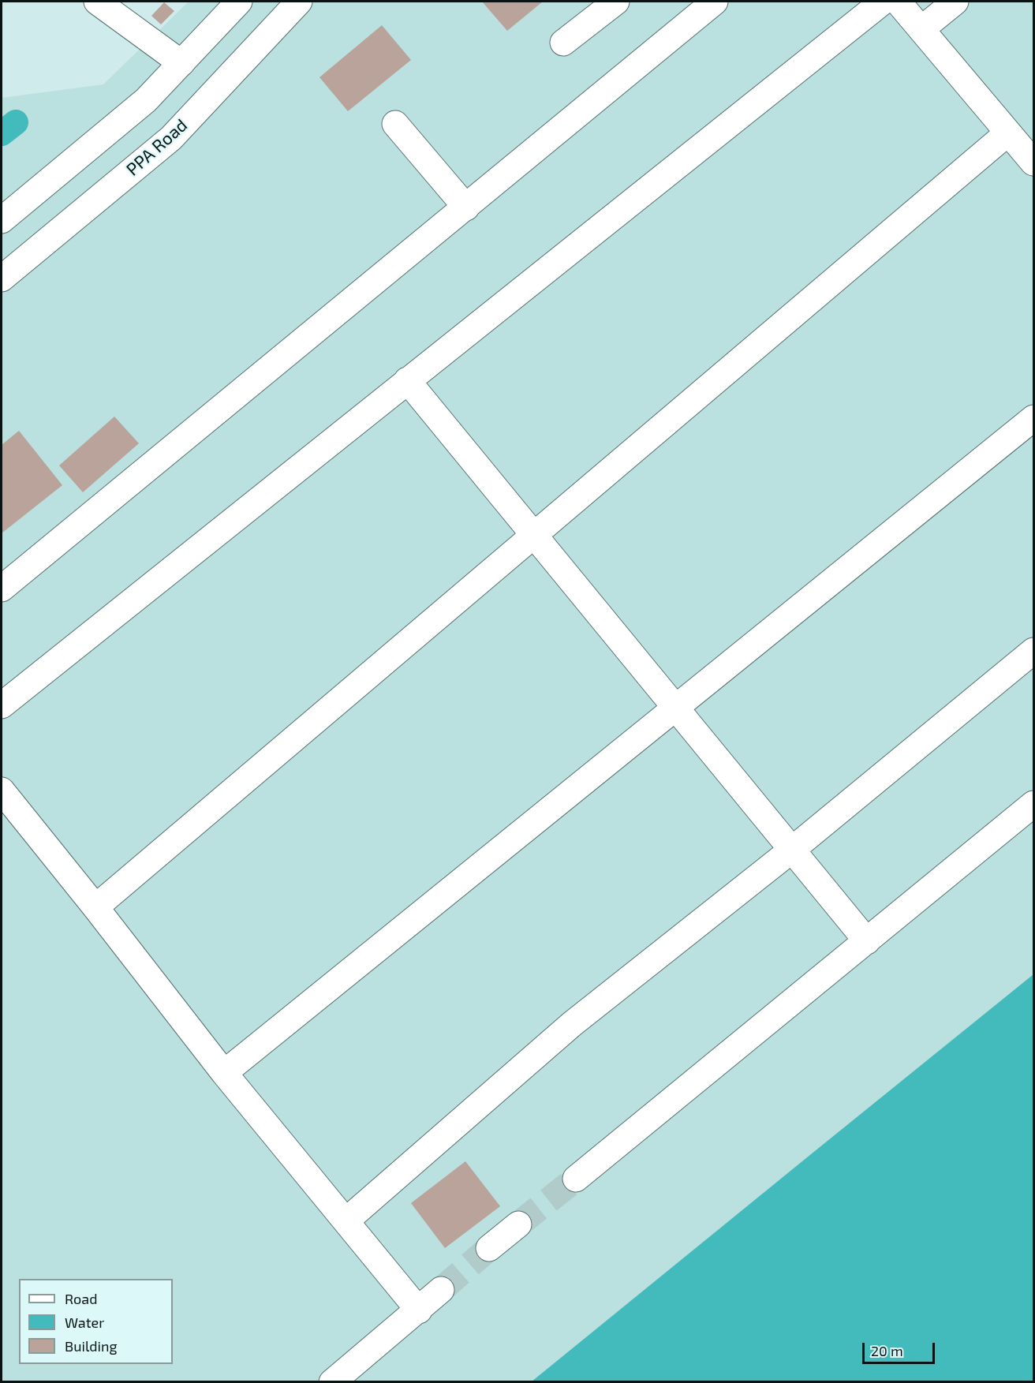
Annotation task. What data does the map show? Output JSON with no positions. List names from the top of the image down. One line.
{"streets":{"main road":["PPA Road"]},"legend":["Road","Water","Building"],"scale_bar":"20 m"}
